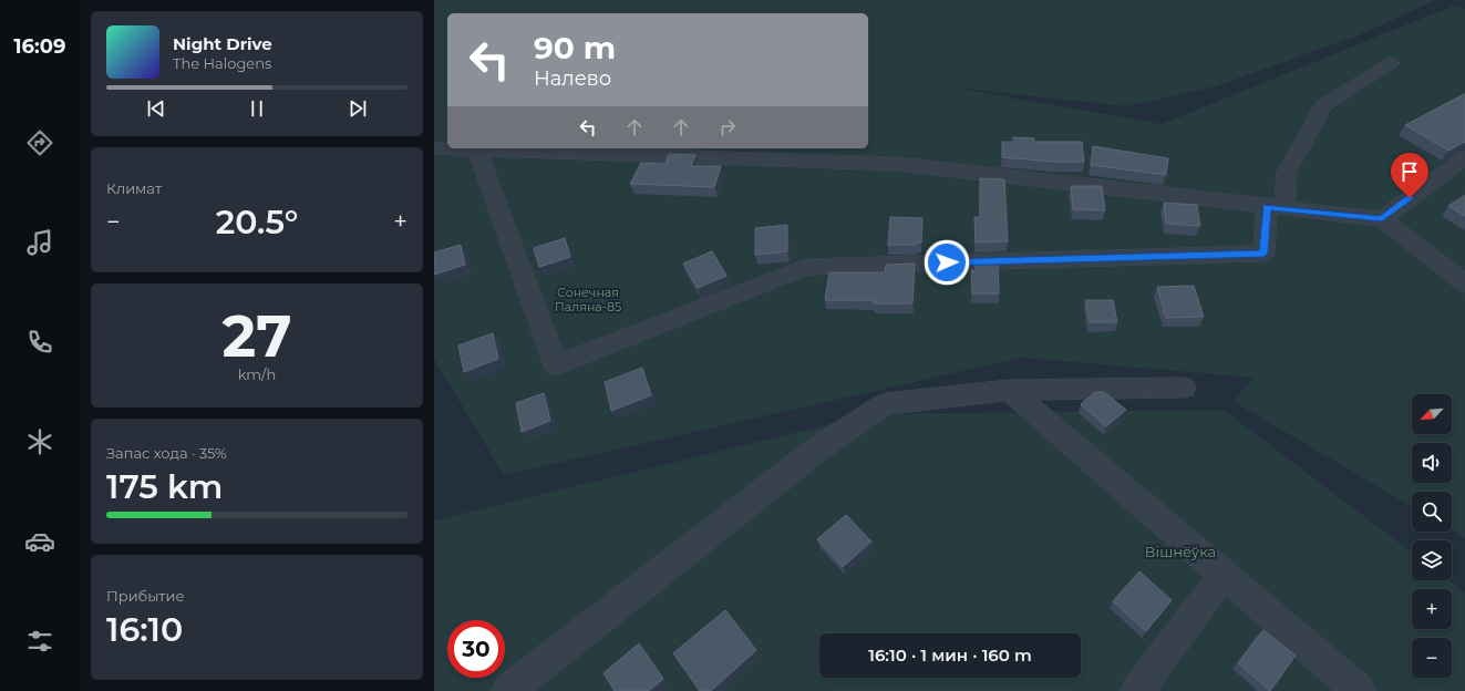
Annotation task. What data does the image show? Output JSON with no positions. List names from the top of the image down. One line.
{"parks":["Сонечная Паляна-85","Вішнёўка"],"north":"bottom left","page":{"tabs":"16:09","turn":["90 m","Налево"],"song":["Night Drive","The Halogens"],"tile":["Климат",["27","km/h"],["Запас хода · 35%","175 km"],["Прибытие","16:10"]],"heat":["−","20.5°","+"],"map_buttons":["+","−"],"limit":"30","trip":"16:10 · 1 мин · 160 m"}}
